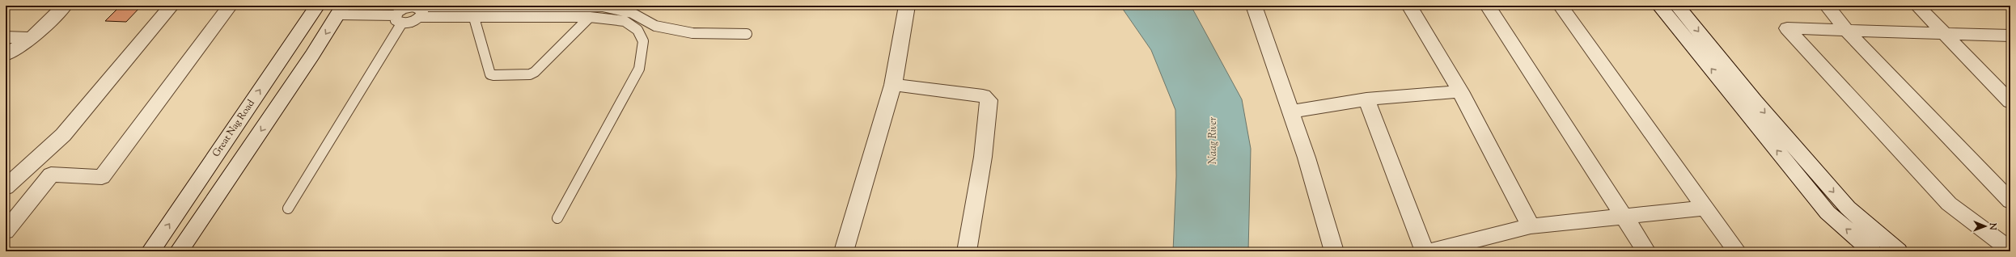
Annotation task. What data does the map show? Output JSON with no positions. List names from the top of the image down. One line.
{"streets":{"street":["Great Nag Road"]},"water":["Naag River"],"north":"right"}
